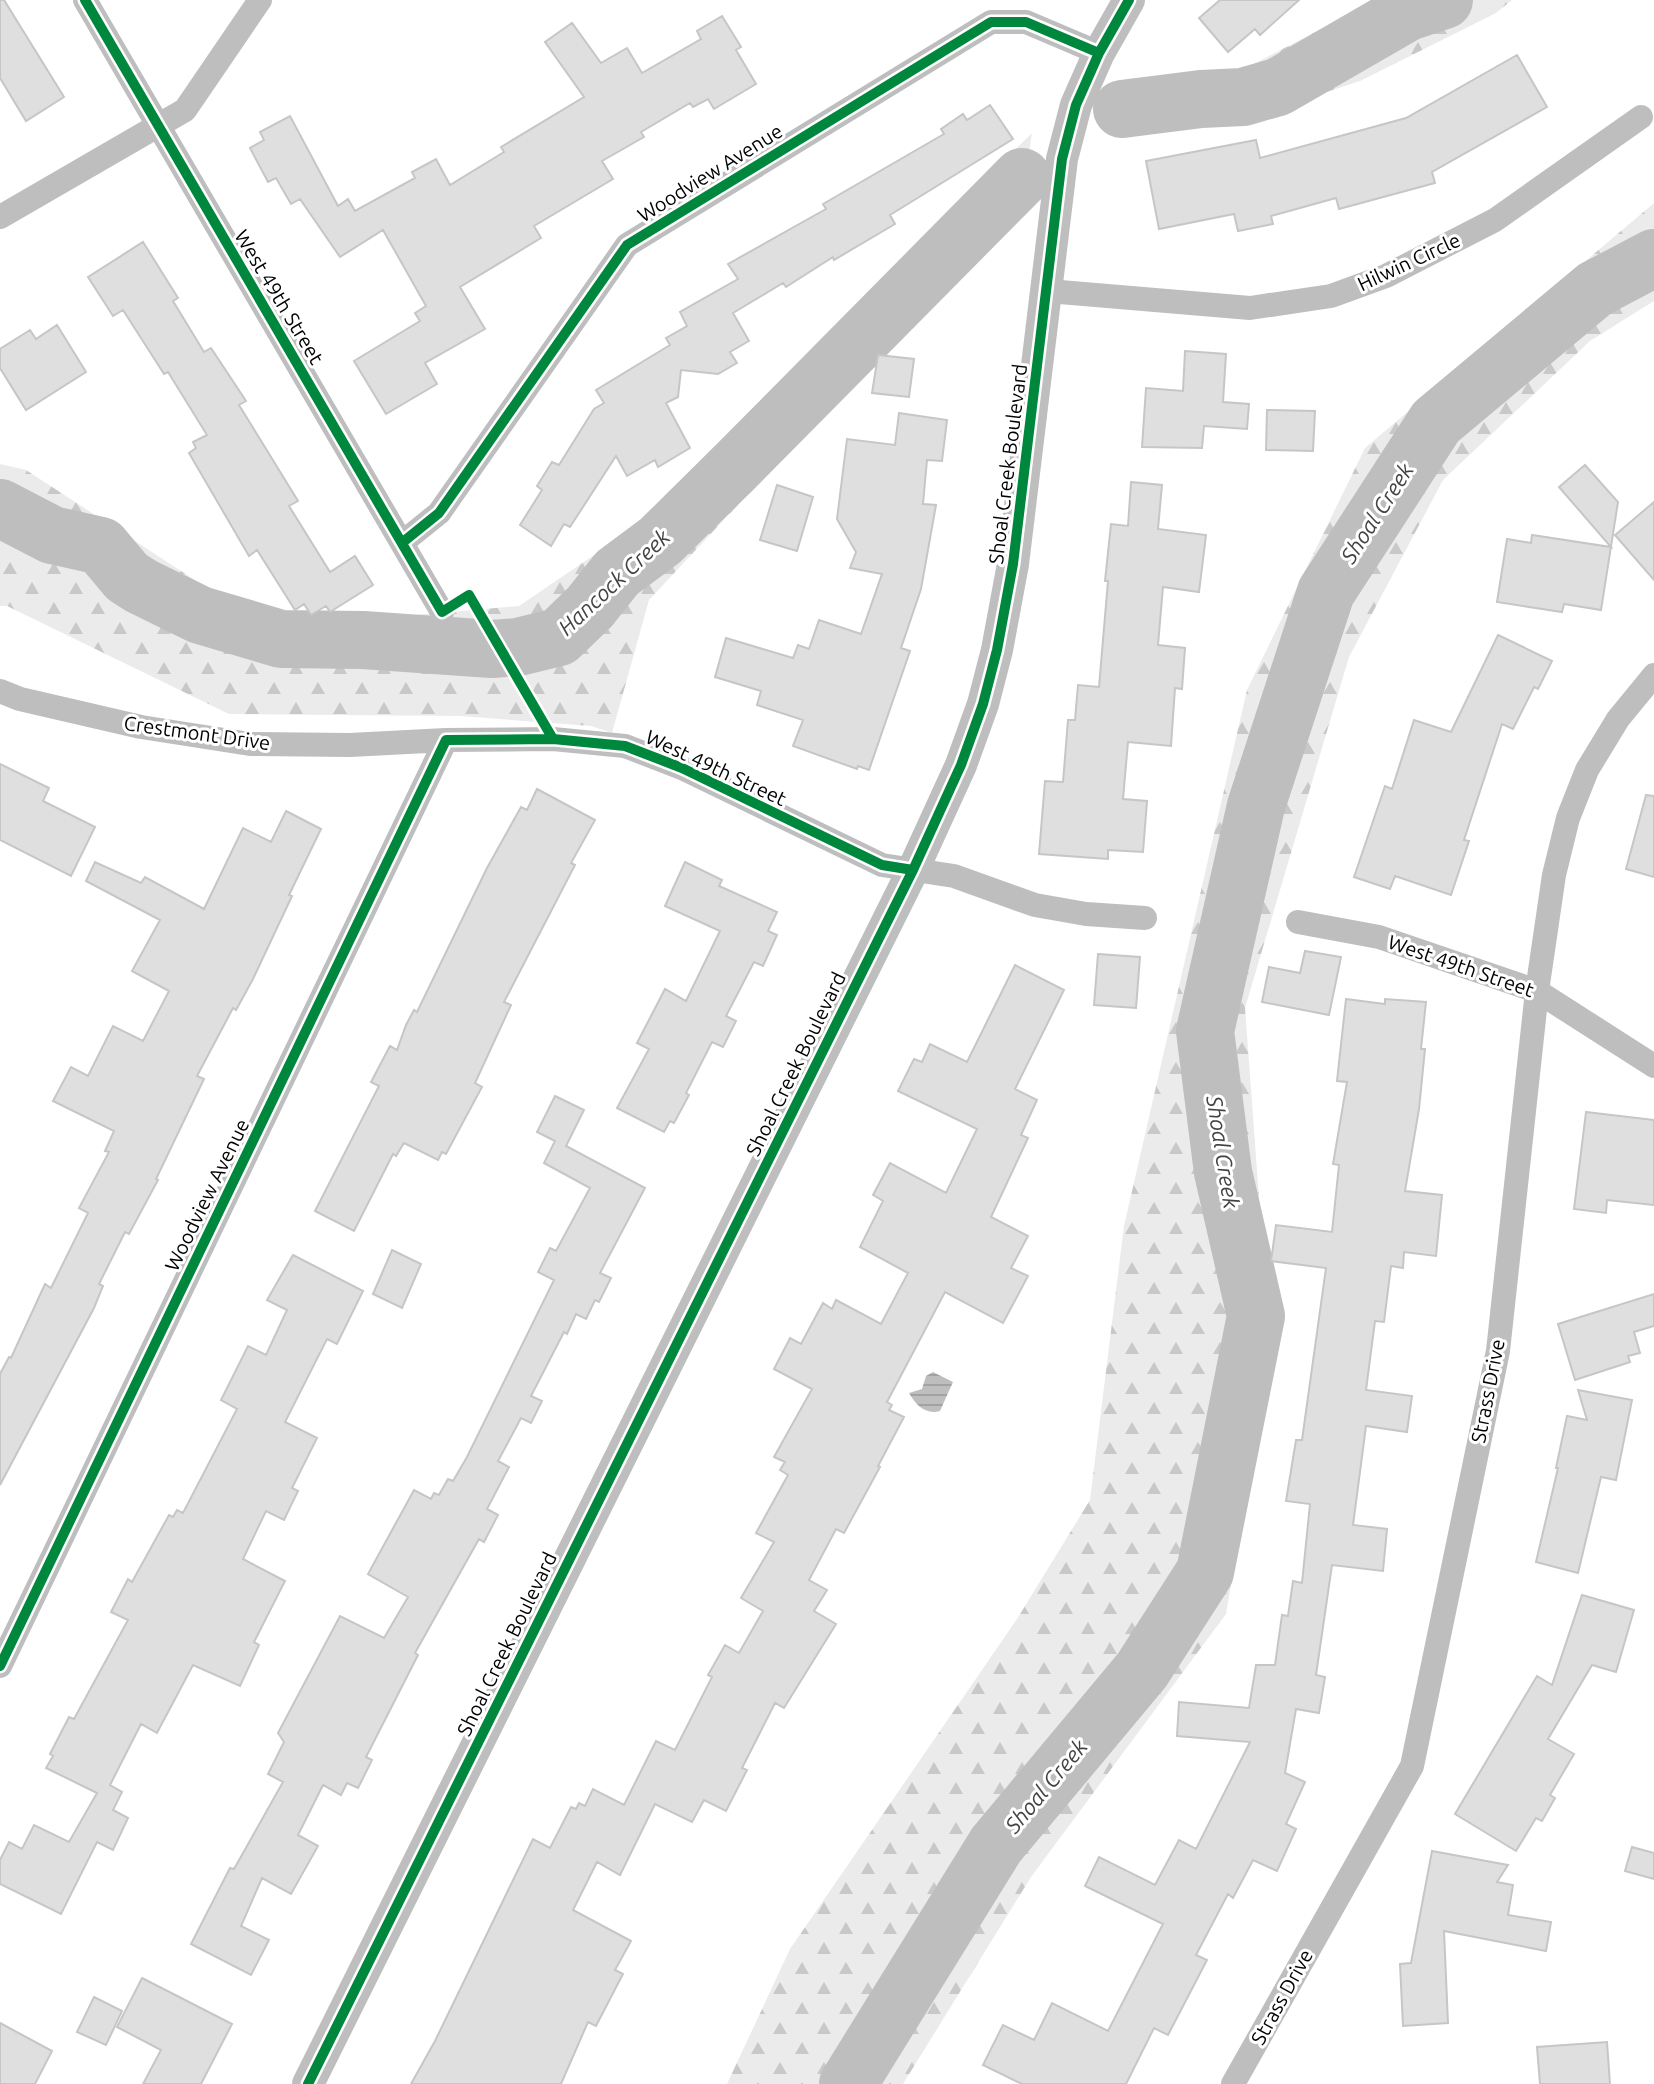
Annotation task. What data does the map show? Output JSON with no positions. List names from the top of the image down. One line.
{"streets":{"street":["Woodview Avenue","Hilwin Circle","West 49th Street","Shoal Creek Boulevard","Crestmont Drive","Strass Drive"]},"crossings":[["Woodview Avenue","West 49th Street"],["Woodview Avenue","Shoal Creek Boulevard"],["Woodview Avenue","Crestmont Drive"],["Hilwin Circle","Shoal Creek Boulevard"],["West 49th Street","Shoal Creek Boulevard"],["West 49th Street","Crestmont Drive"],["West 49th Street","Strass Drive"]],"water":["Shoal Creek","Hancock Creek"]}
